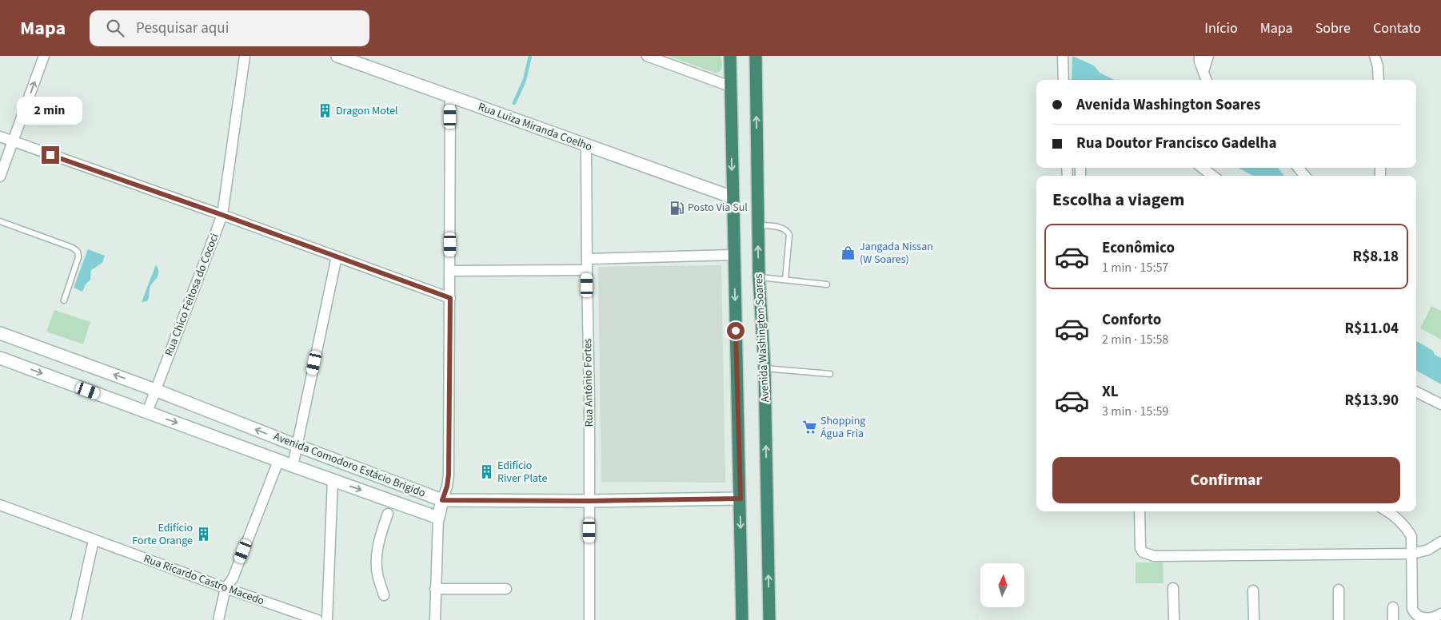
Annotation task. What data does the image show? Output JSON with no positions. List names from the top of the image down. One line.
{"streets":{"highway":["Avenida Washington Soares"],"main road":["Rua Luiza Miranda Coelho","Avenida Comodoro Estácio Brigido"],"street":["Rua Chico Feitosa do Cococi","Rua Antônio Fortes","Rua Ricardo Castro Macedo"]},"crossings":[["Rua Luiza Miranda Coelho","Rua Antônio Fortes"],["Rua Chico Feitosa do Cococi","Avenida Comodoro Estácio Brigido"],["Rua Antônio Fortes","Avenida Comodoro Estácio Brigido"]],"places":{"building":["Dragon Motel","Edifício River Plate","Edifício Forte Orange"],"fuel station":["Posto Via Sul"],"shop":["Jangada Nissan (W Soares)"],"supermarket":["Shopping Água Fria"]},"north":"top","page":{"header":"Mapa","search":"Pesquisar aqui","nav":["Início","Mapa","Sobre","Contato"],"banner":["Avenida Washington Soares","Rua Doutor Francisco Gadelha"],"bubble":"2 min","heading":"Escolha a viagem","list":[{"name":"Econômico","note":"1 min · 15:57","value":"R$8.18"},{"name":"Conforto","note":"2 min · 15:58","value":"R$11.04"},{"name":"XL","note":"3 min · 15:59","value":"R$13.90"}],"buttons":"Confirmar"}}
